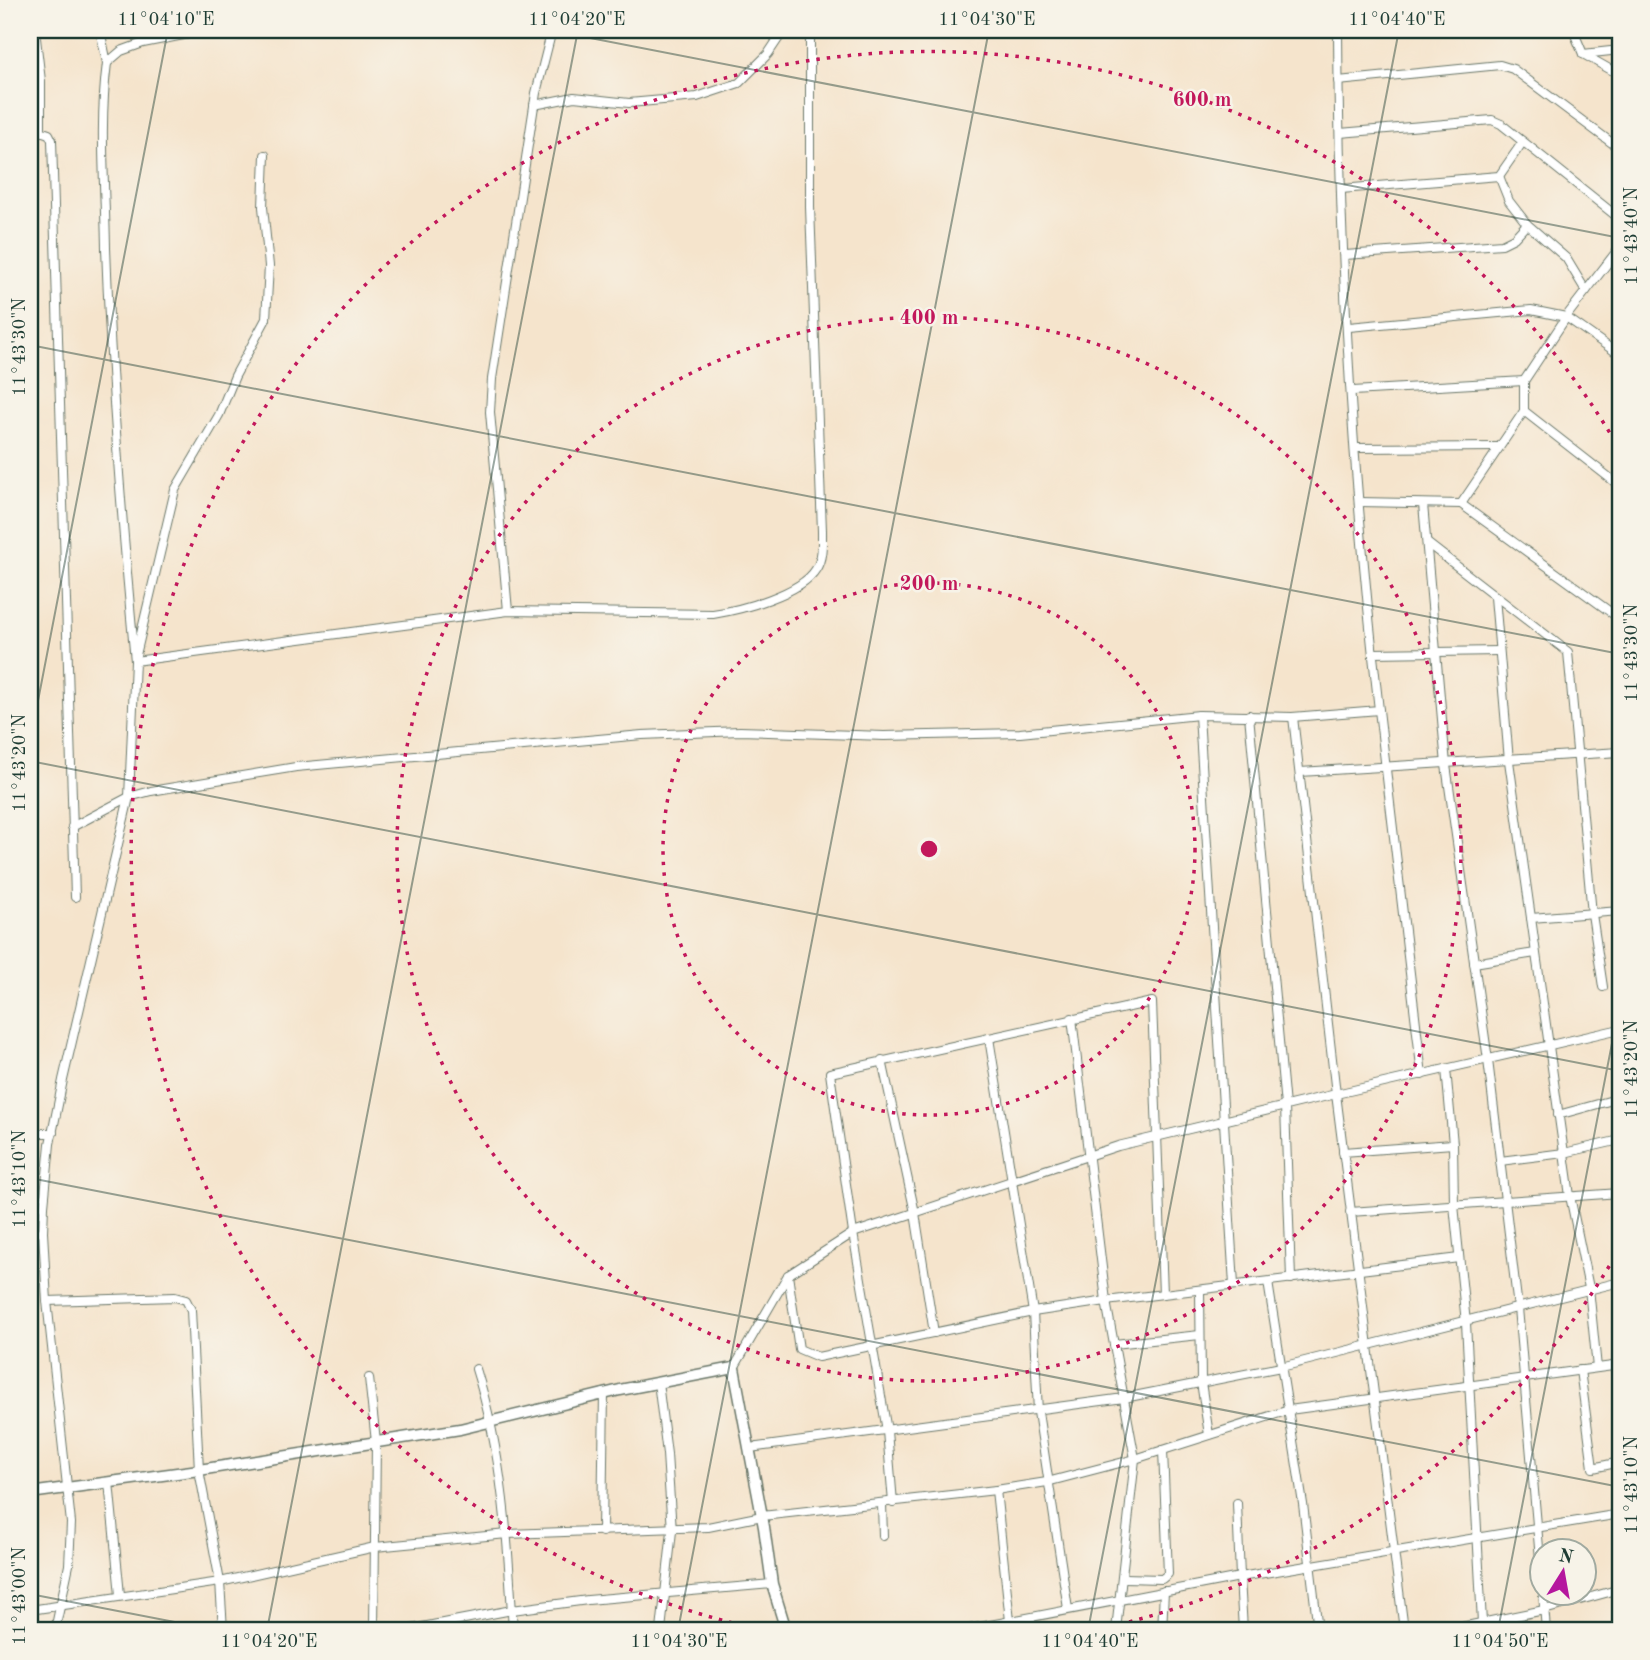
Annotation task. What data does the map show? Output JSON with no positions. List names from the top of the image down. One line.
{"north":"top","coordinates":["11°04'10\"E","11°04'20\"E","11°04'30\"E","11°04'40\"E","11°43'40\"N","11°43'30\"N","11°43'20\"N","11°43'10\"N","11°43'00\"N","11°04'50\"E"],"rings":["600 m","400 m","200 m"]}
